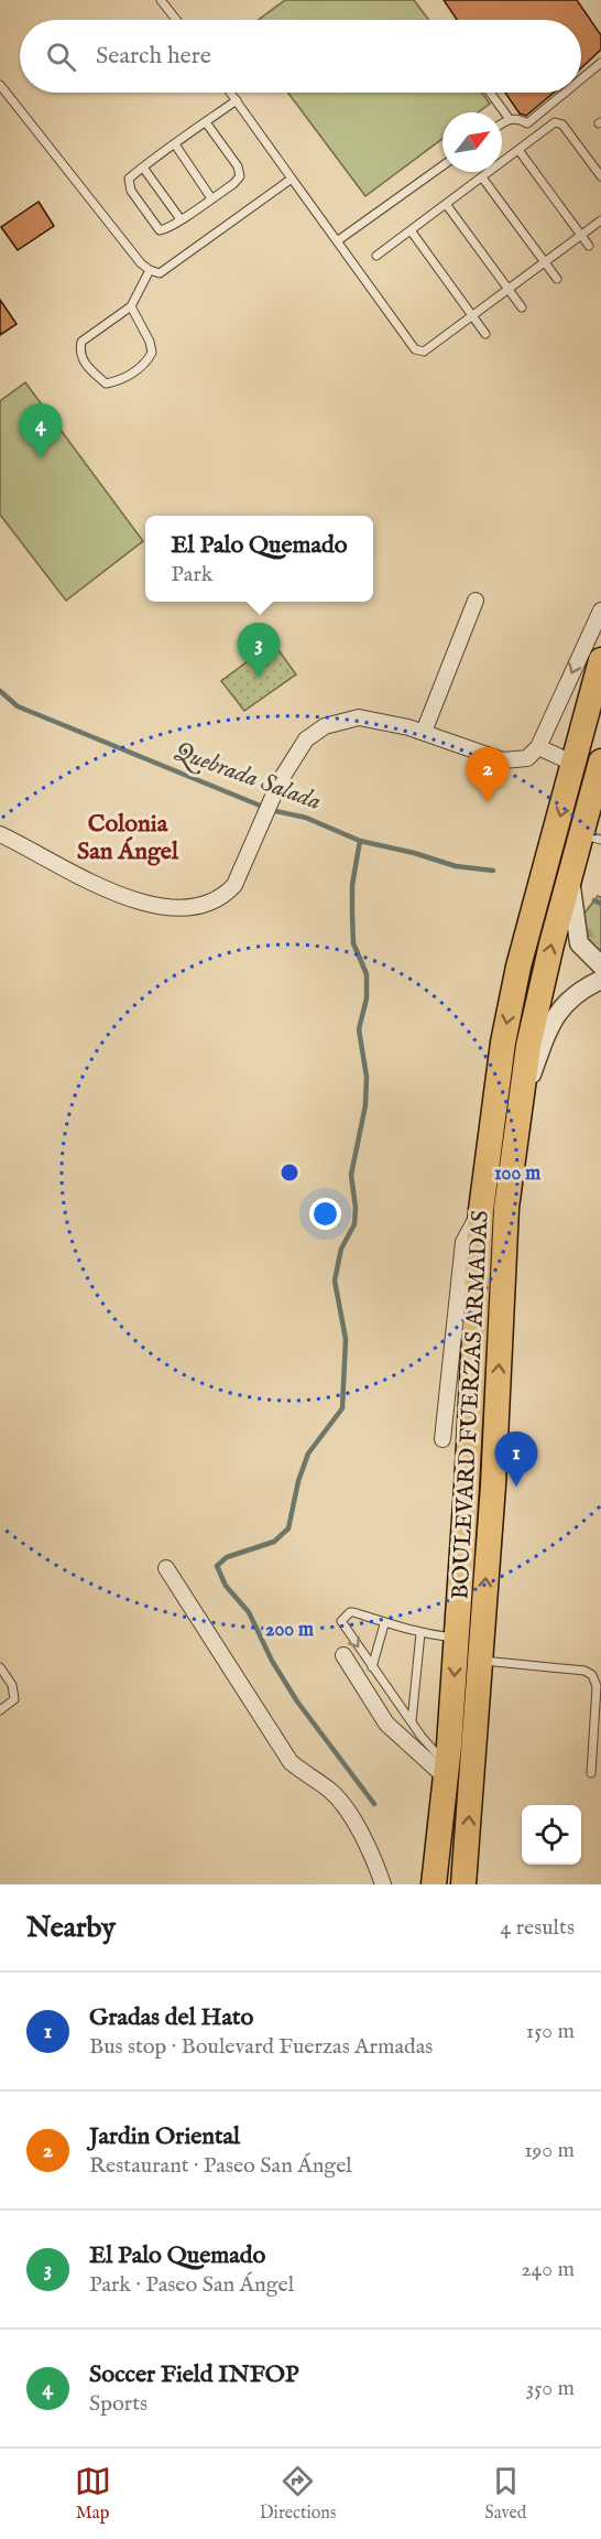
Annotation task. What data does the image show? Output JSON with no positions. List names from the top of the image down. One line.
{"streets":{"highway":["BOULEVARD FUERZAS ARMADAS"]},"districts":["Colonia San Ángel"],"water":["Quebrada Salada"],"north":"top right","page":{"search":"Search here","pins":["4","3","2","1"],"popup":["El Palo Quemado","Park"],"heading":["Nearby","4 results"],"list":[{"mark":"1","name":"Gradas del Hato","note":"Bus stop · Boulevard Fuerzas Armadas","value":"150 m"},{"mark":"2","name":"Jardin Oriental","note":"Restaurant · Paseo San Ángel","value":"190 m"},{"mark":"3","name":"El Palo Quemado","note":"Park · Paseo San Ángel","value":"240 m"},{"mark":"4","name":"Soccer Field INFOP","note":"Sports","value":"350 m"}],"nav":["Map","Directions","Saved"]},"rings":["100 m","200 m"]}
